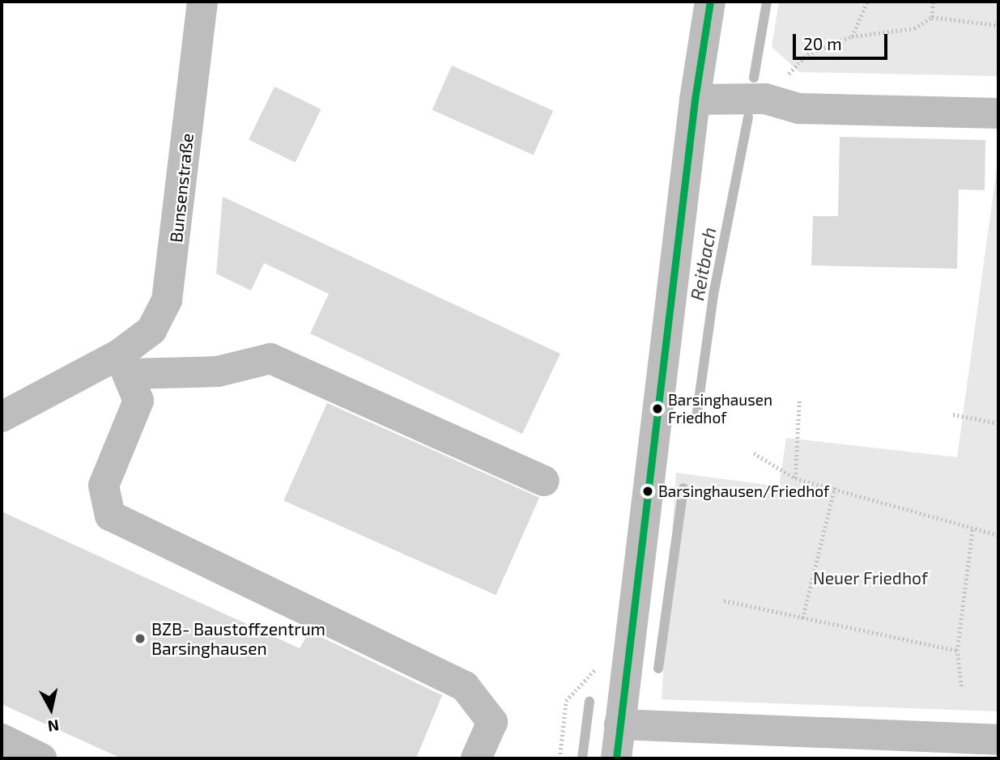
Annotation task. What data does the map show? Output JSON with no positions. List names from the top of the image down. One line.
{"streets":{"street":["Bunsenstraße"]},"water":["Reitbach"],"parks":["Neuer Friedhof"],"places":["Barsinghausen Friedhof","Barsinghausen/Friedhof","BZB- Baustoffzentrum Barsinghausen"],"scale_bar":"20 m","north":"bottom"}
